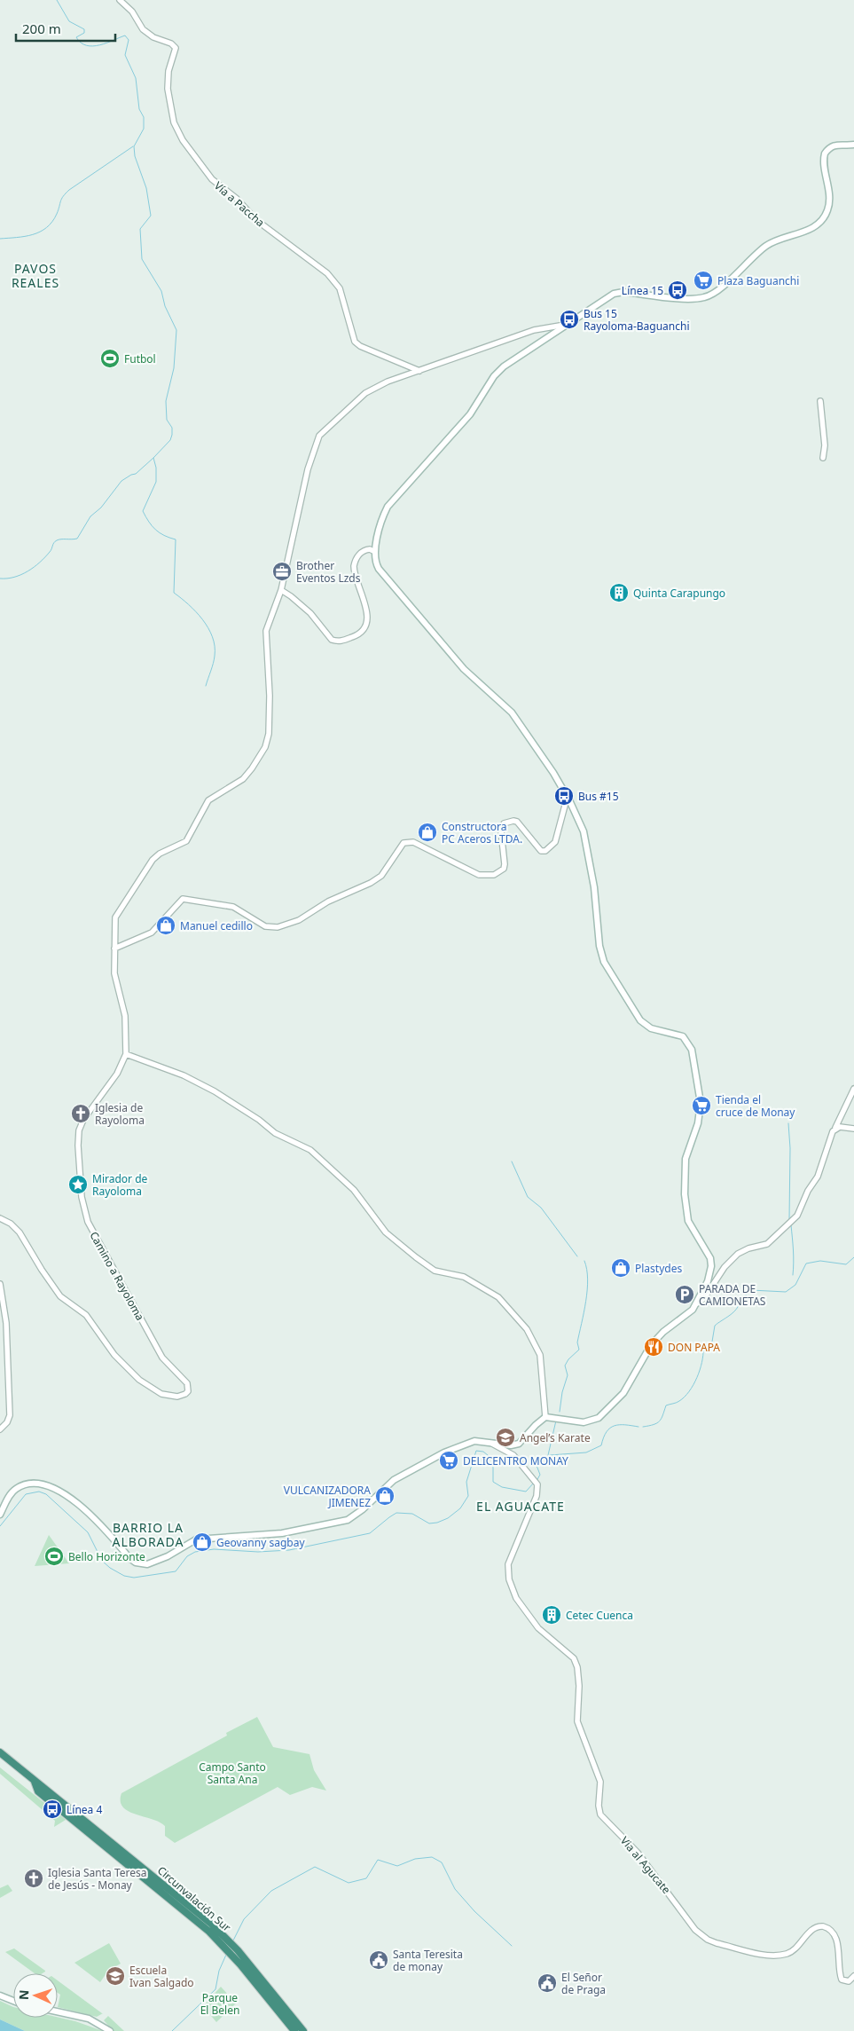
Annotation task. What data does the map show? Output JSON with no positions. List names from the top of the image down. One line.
{"streets":{"highway":["Circunvalación Sur"],"street":["Vía a Paccha","Camino a Rayoloma","Via al Agucate"]},"crossings":[["Vía a Paccha","Camino a Rayoloma"]],"districts":["PAVOS REALES","EL AGUACATE","BARRIO LA ALBORADA"],"parks":["Campo Santo Santa Ana","Parque El Belen"],"places":{"supermarket":["Plaza Baguanchi","Tienda el cruce de Monay","DELICENTRO MONAY"],"bus stop":["Línea 15","Bus 15 Rayoloma-Baguanchi","Bus #15","Línea 4"],"sports":["Futbol","Bello Horizonte"],"office":["Brother Eventos Lzds"],"building":["Quinta Carapungo","Cetec Cuenca"],"shop":["Constructora PC Aceros LTDA.","Manuel cedillo","Plastydes","VULCANIZADORA JIMENEZ","Geovanny sagbay"],"church":["Iglesia de Rayoloma","Iglesia Santa Teresa de Jesús - Monay"],"place":["Mirador de Rayoloma"],"parking":["PARADA DE CAMIONETAS"],"restaurant":["DON PAPA"],"school or university":["Angel’s Karate","Escuela Ivan Salgado"],"public building":["Santa Teresita de monay","El Señor de Praga"]},"scale_bar":"200 m","north":"left"}
